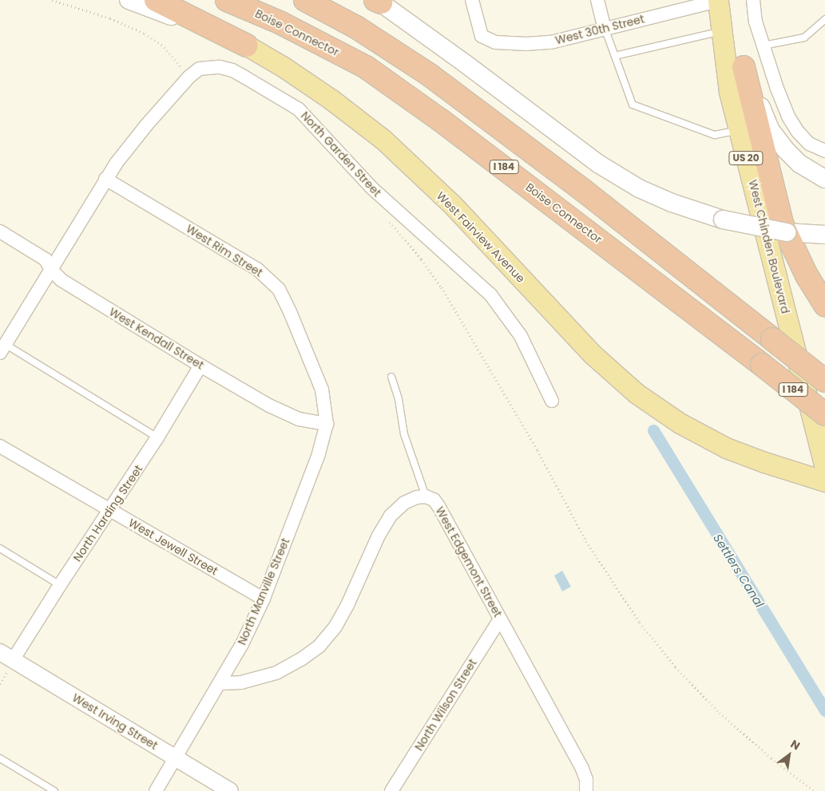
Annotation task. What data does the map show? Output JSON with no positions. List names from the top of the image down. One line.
{"streets":{"highway":["Boise Connector","US 20","I 184"],"main road":["West Fairview Avenue","West Chinden Boulevard"],"street":["West 30th Street","North Garden Street","West Rim Street","West Kendall Street","North Harding Street","West Jewell Street","West Edgemont Street","North Manville Street","North Wilson Street","West Irving Street"]},"crossings":[["West 30th Street","US 20"],["West 30th Street","West Chinden Boulevard"],["North Garden Street","West Rim Street"],["North Garden Street","West Kendall Street"],["US 20","West Chinden Boulevard"],["West Rim Street","West Kendall Street"],["West Rim Street","North Manville Street"],["West Kendall Street","North Harding Street"],["West Kendall Street","North Manville Street"],["North Harding Street","West Jewell Street"],["North Harding Street","West Irving Street"],["West Jewell Street","North Manville Street"],["West Edgemont Street","North Manville Street"],["West Edgemont Street","North Wilson Street"],["North Manville Street","West Irving Street"]],"water":["Settlers Canal"],"north":"top right"}
